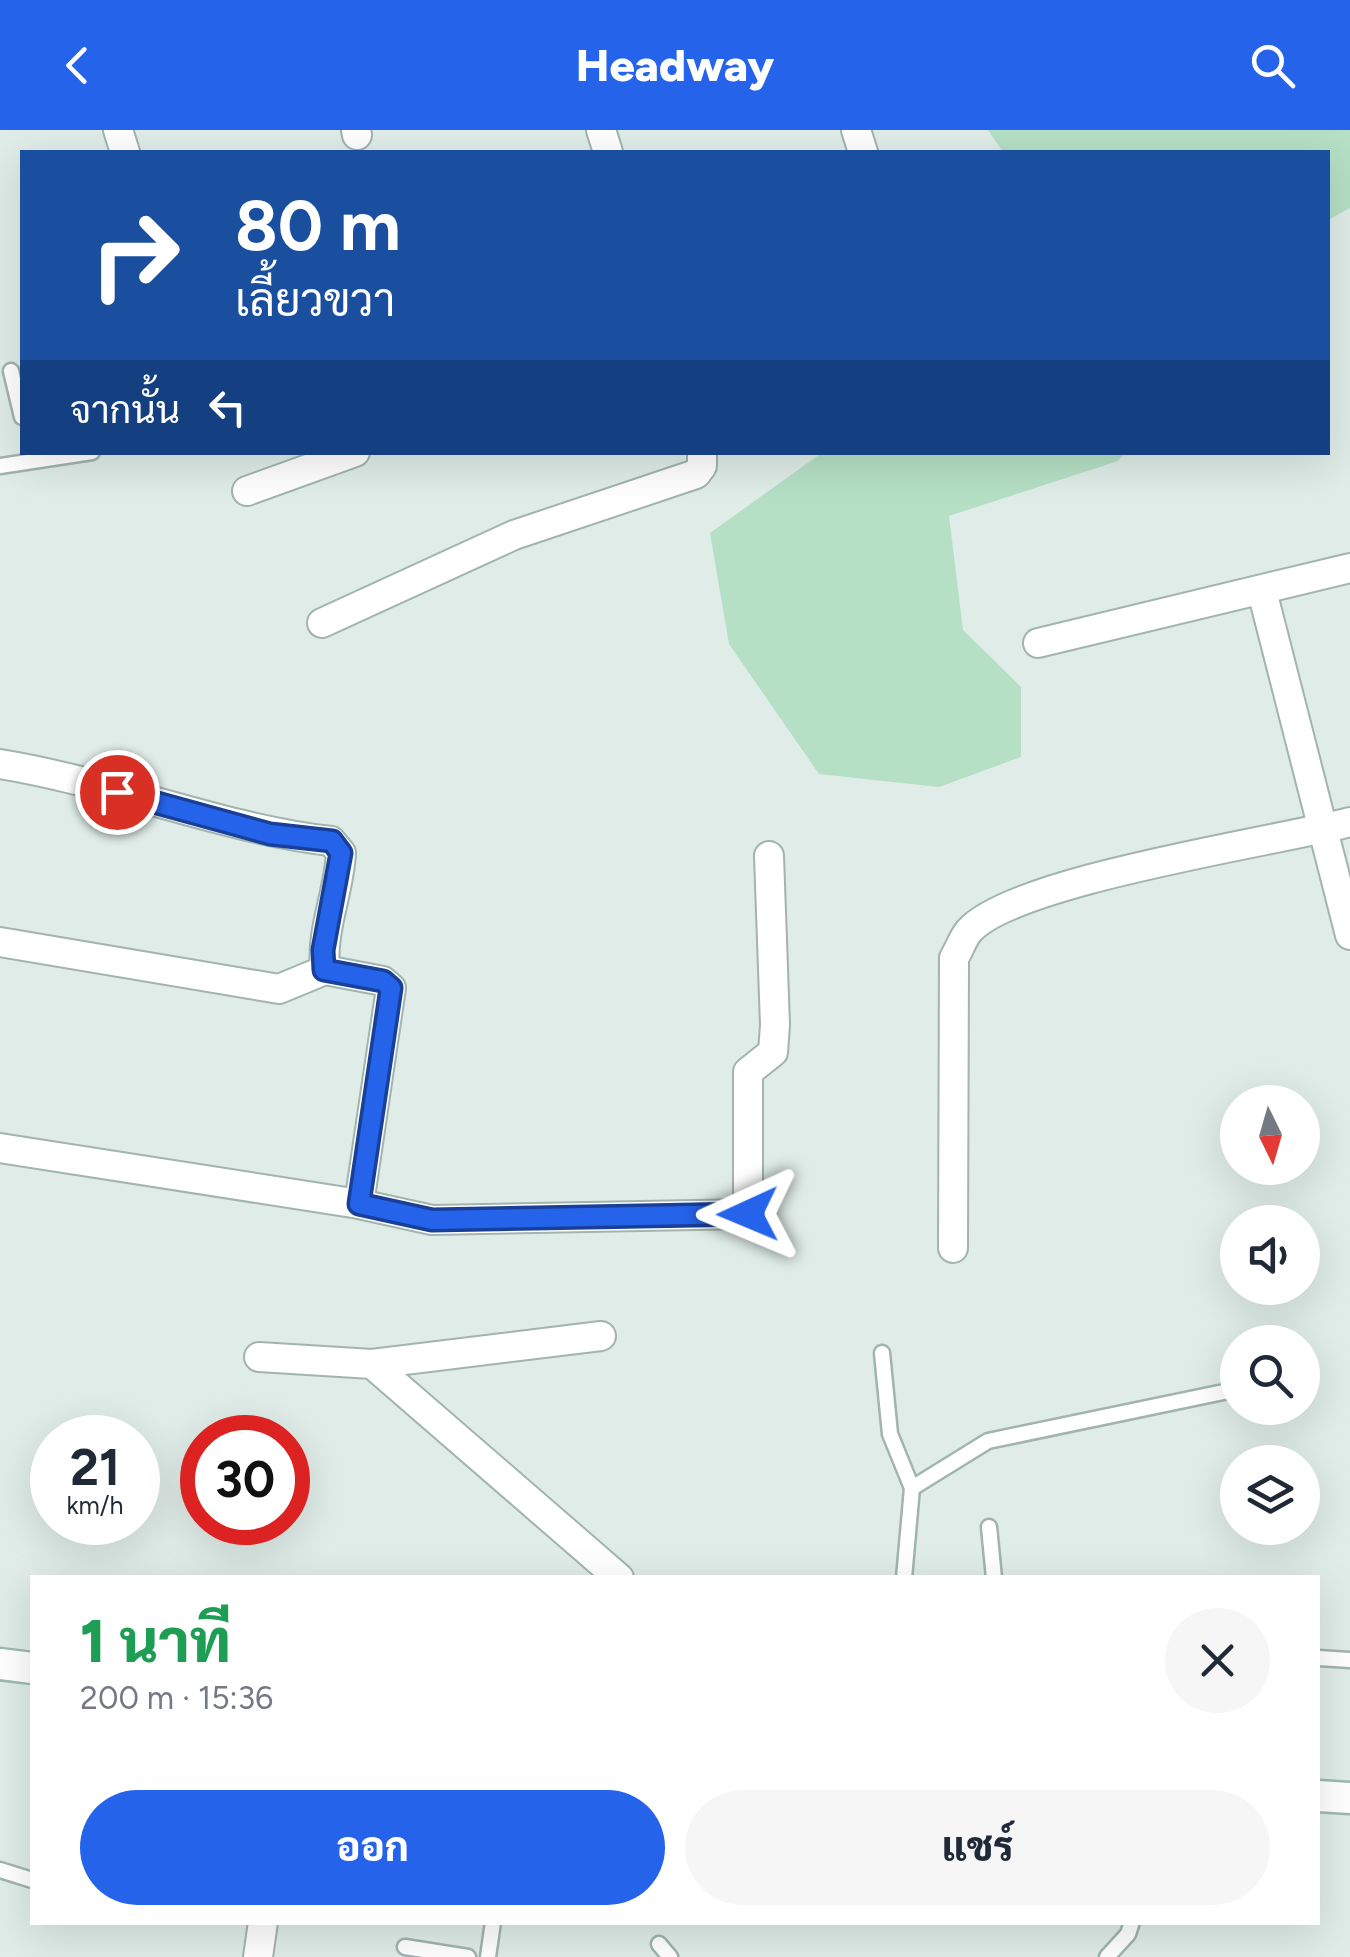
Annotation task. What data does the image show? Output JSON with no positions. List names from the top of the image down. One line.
{"north":"bottom","page":{"header":"Headway","turn":["80 m","เลี้ยวขวา"],"then":"จากนั้น","speed":"21 km/h","limit":"30","heading":["1 นาที","200 m · 15:36"],"buttons":["ออก","แชร์"]}}
